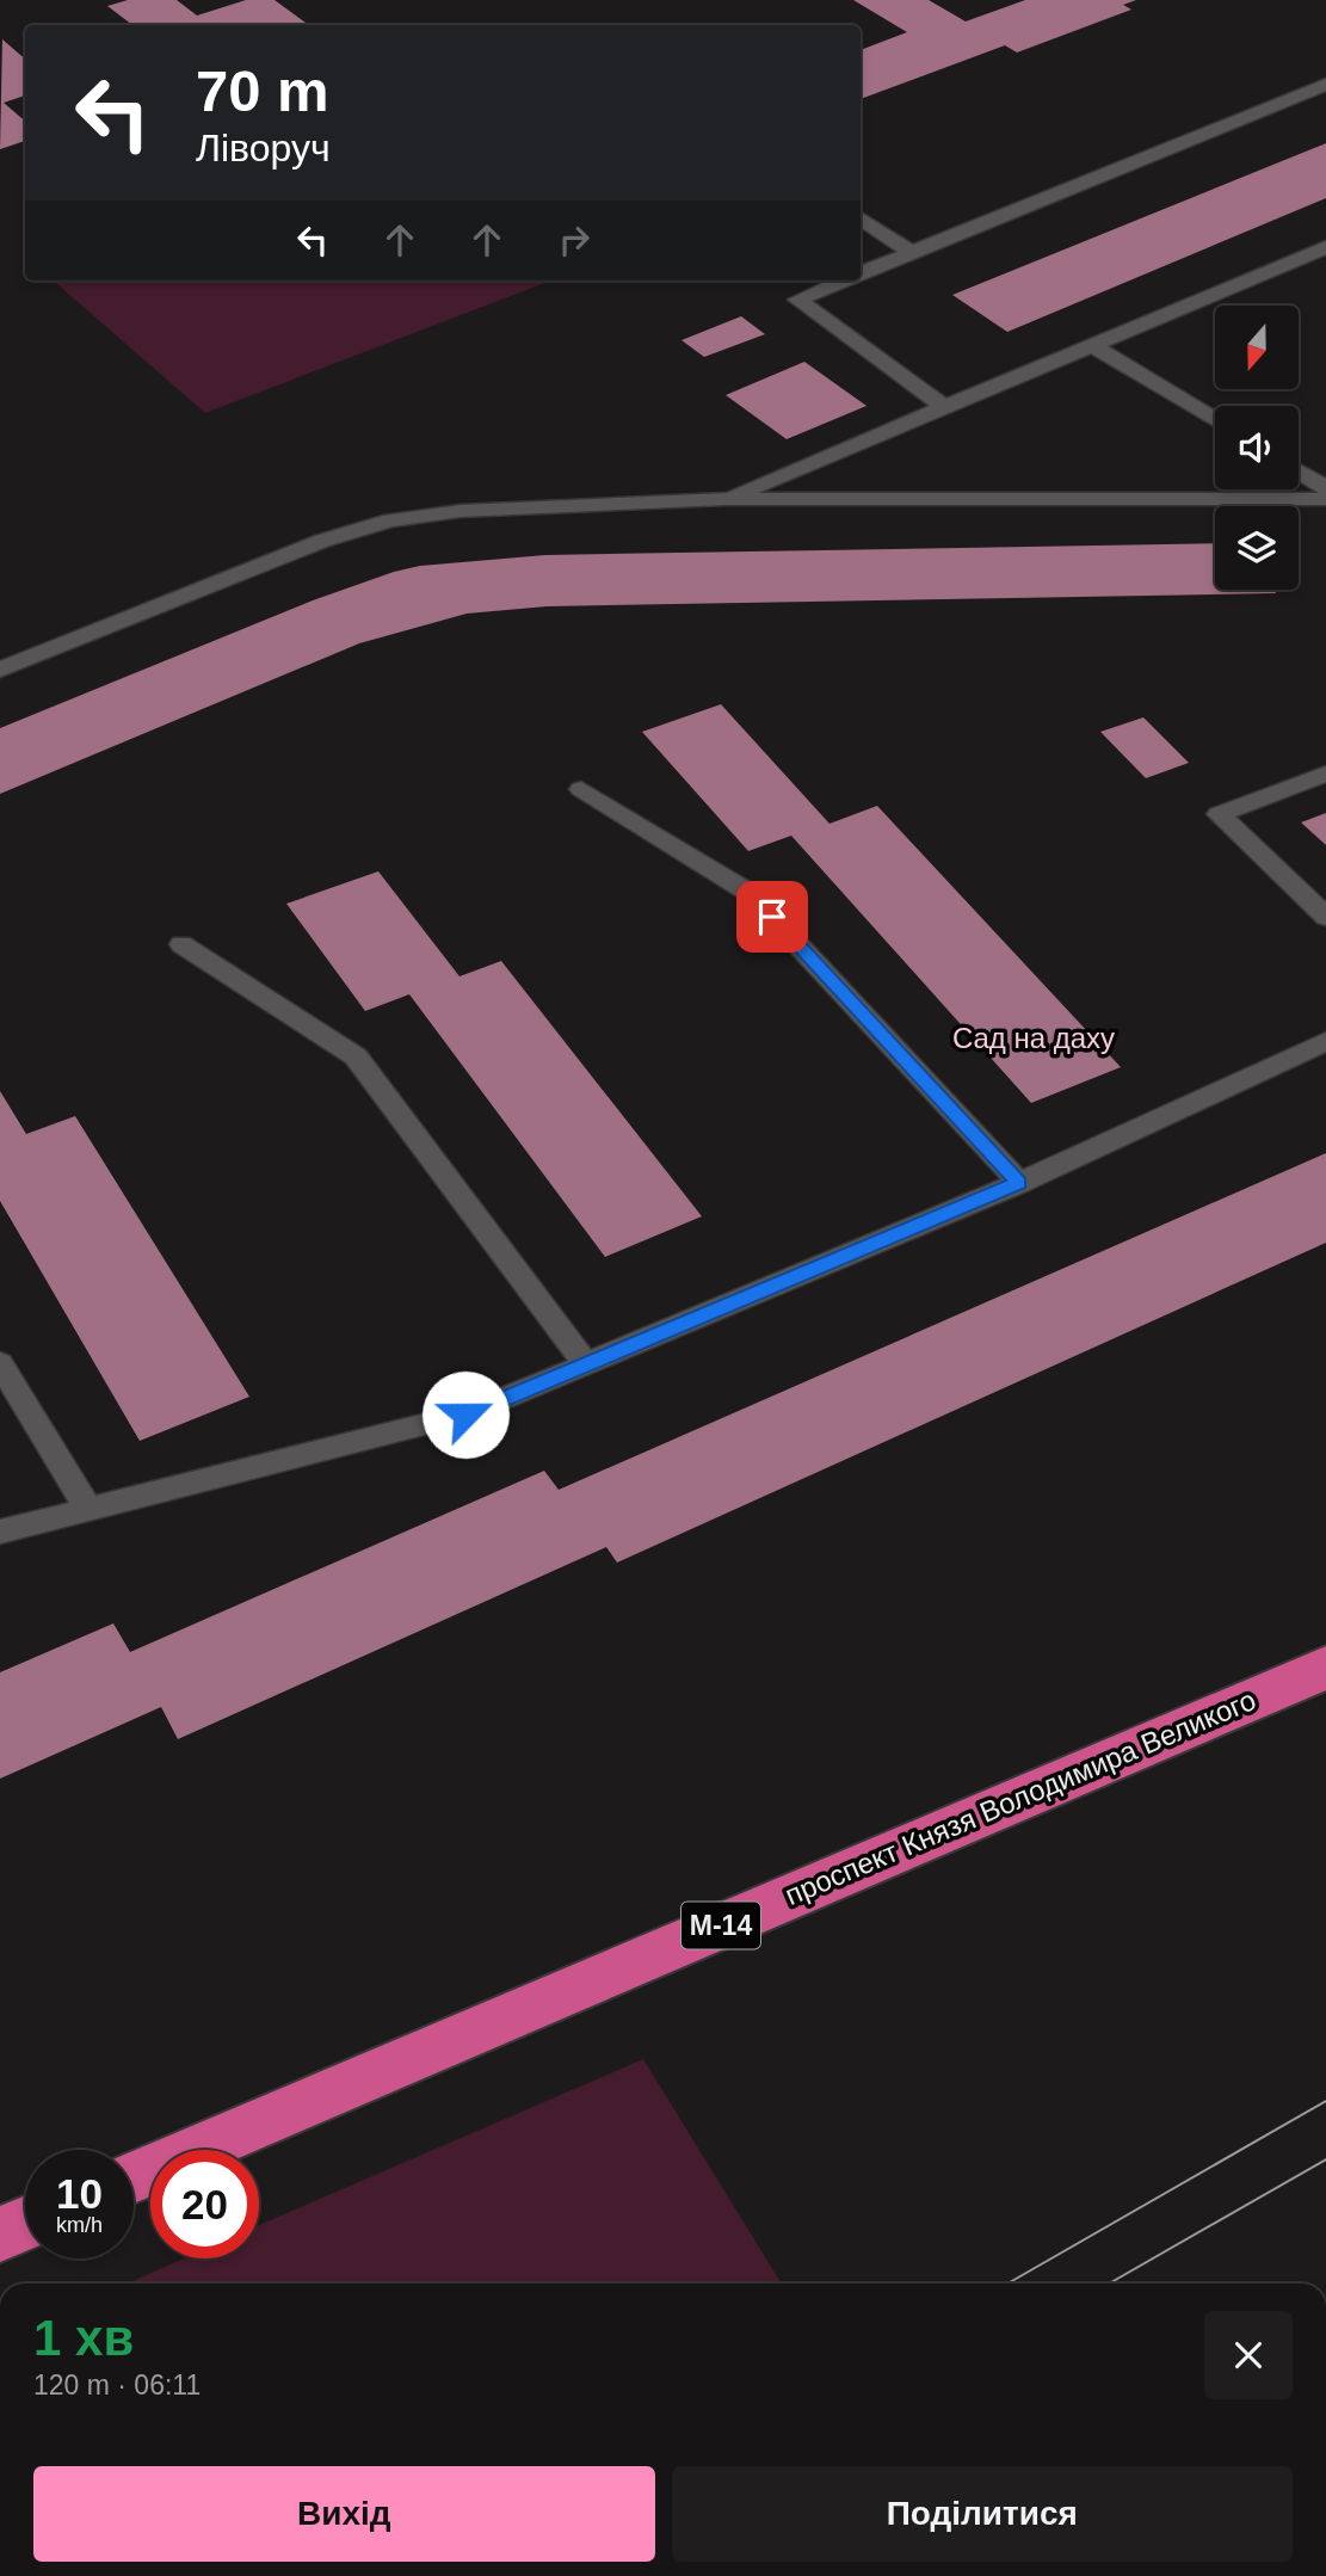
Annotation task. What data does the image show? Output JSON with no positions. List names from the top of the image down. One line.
{"streets":{"highway":["проспект Князя Володимира Великого","М-14"]},"parks":["Сад на даху"],"north":"bottom","page":{"turn":["70 m","Ліворуч"],"speed":"10 km/h","limit":"20","heading":["1 хв","120 m · 06:11"],"buttons":["Вихід","Поділитися"]}}
